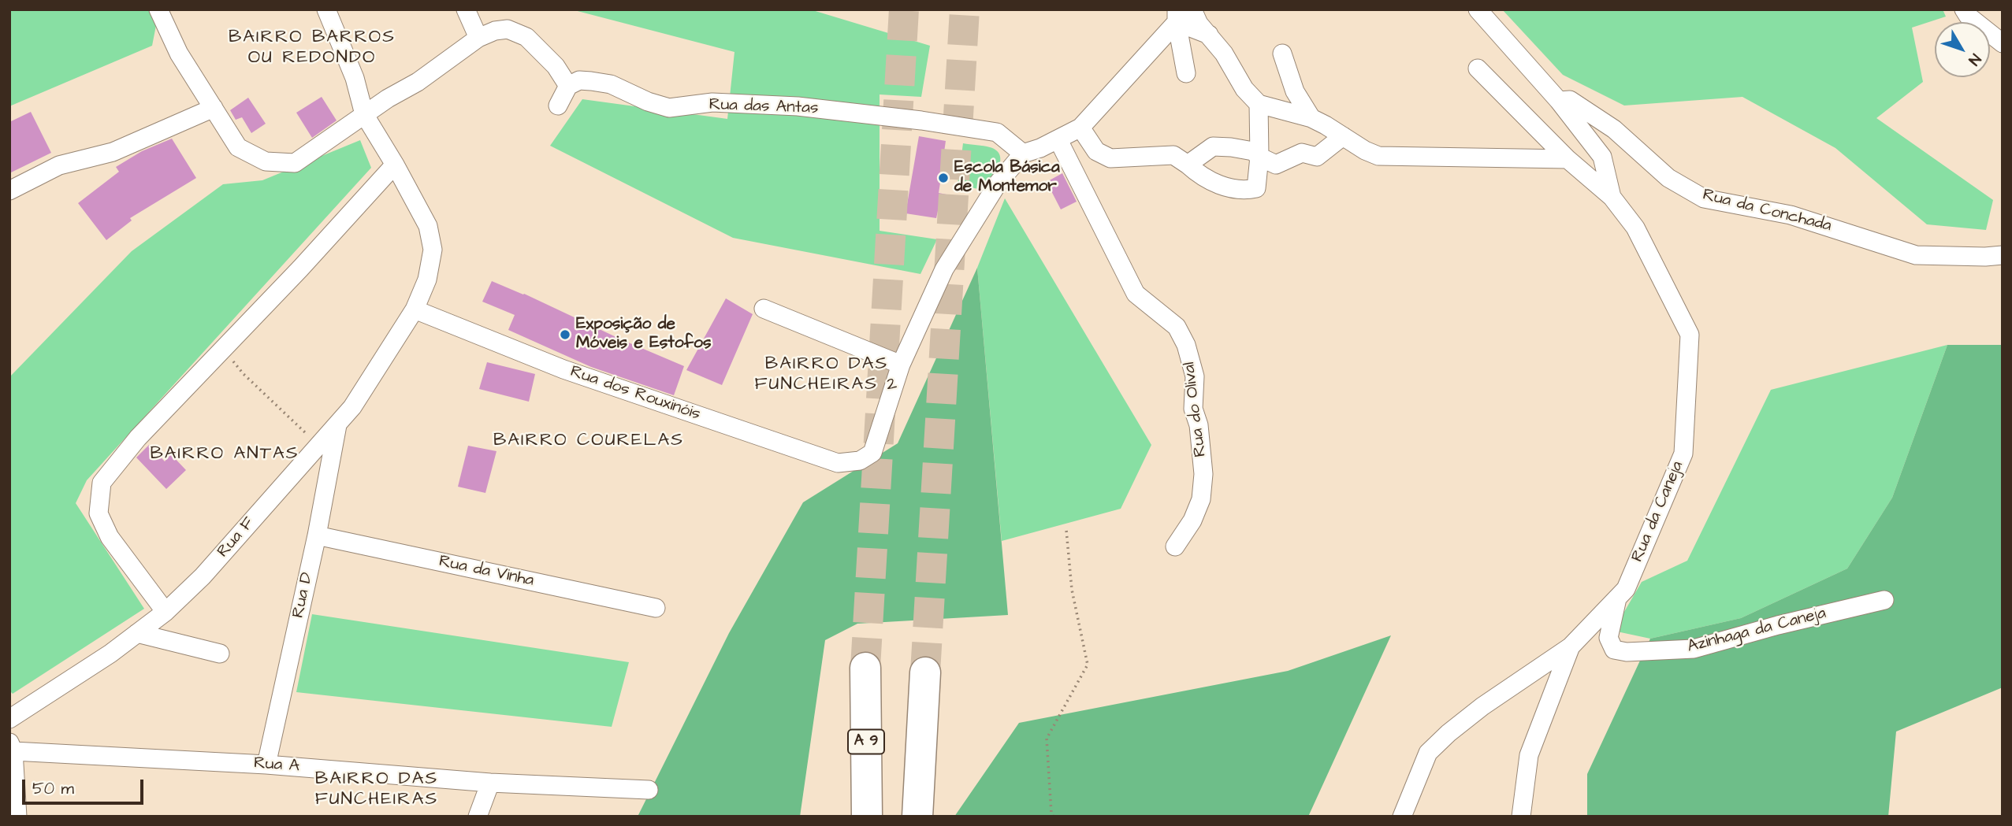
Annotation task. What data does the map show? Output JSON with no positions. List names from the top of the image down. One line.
{"streets":{"highway":["A 9"],"street":["Rua das Antas","Rua da Conchada","Rua dos Rouxinóis","Rua do Olival","Rua da Caneja","Rua F","Rua da Vinha","Rua D","Azinhaga da Caneja","Rua A"]},"crossings":[["Rua dos Rouxinóis","Rua F"],["Rua da Caneja","Azinhaga da Caneja"],["Rua F","Rua D"],["Rua da Vinha","Rua D"],["Rua D","Rua A"]],"districts":["BAIRRO BARROS OU REDONDO","BAIRRO DAS FUNCHEIRAS 2","BAIRRO COURELAS","BAIRRO ANTAS","BAIRRO DAS FUNCHEIRAS"],"places":["Escola Básica de Montemor","Exposição de Móveis e Estofos"],"scale_bar":"50 m","north":"bottom right"}
